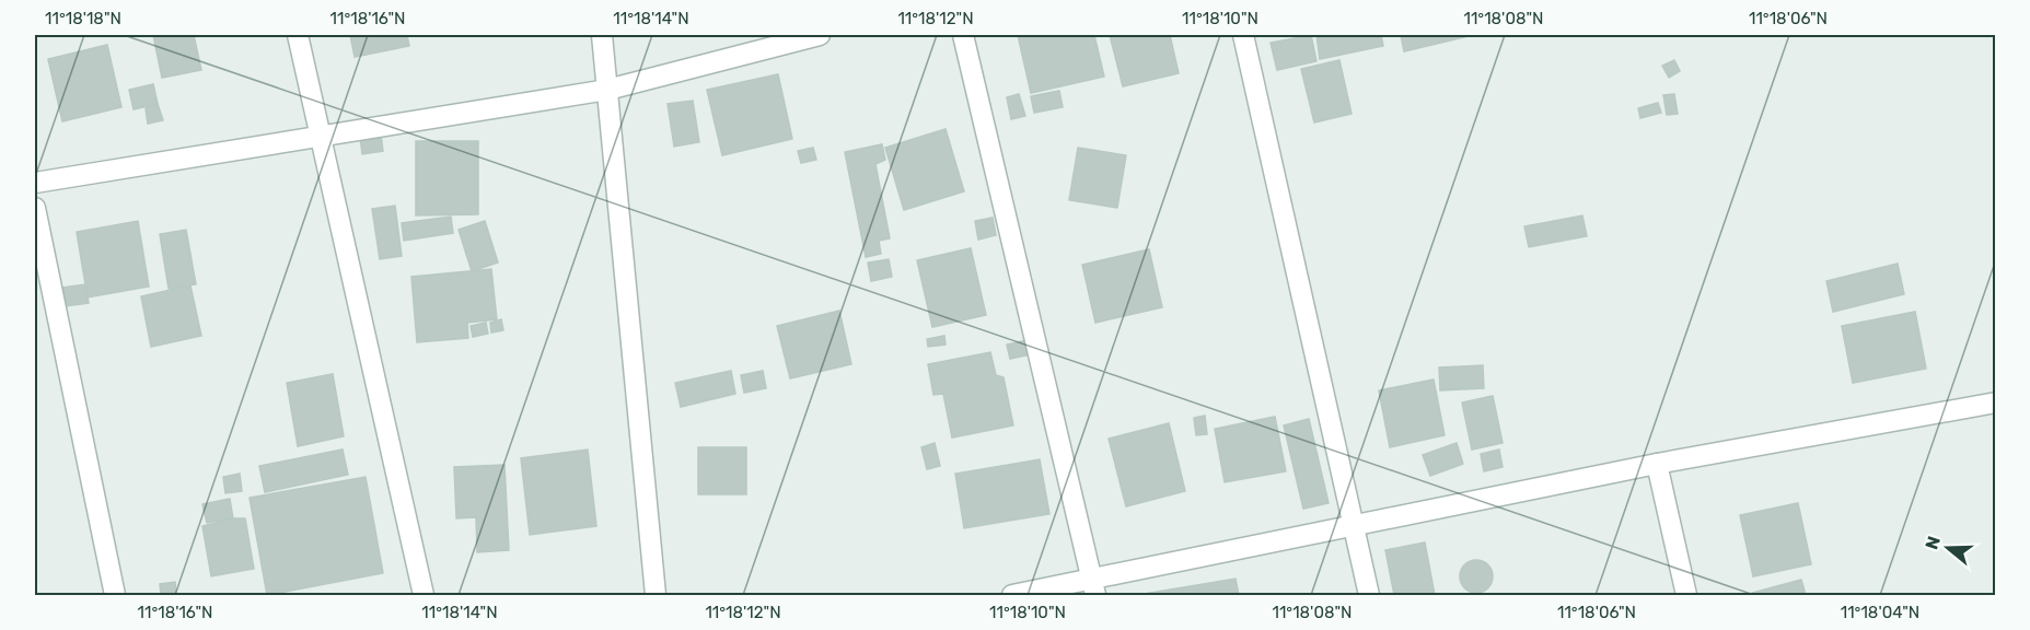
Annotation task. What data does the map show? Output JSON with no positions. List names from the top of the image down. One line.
{"north":"left","coordinates":["11°18'18\"N","11°18'16\"N","11°18'14\"N","11°18'12\"N","11°18'10\"N","11°18'08\"N","11°18'06\"N","11°18'04\"N"]}
